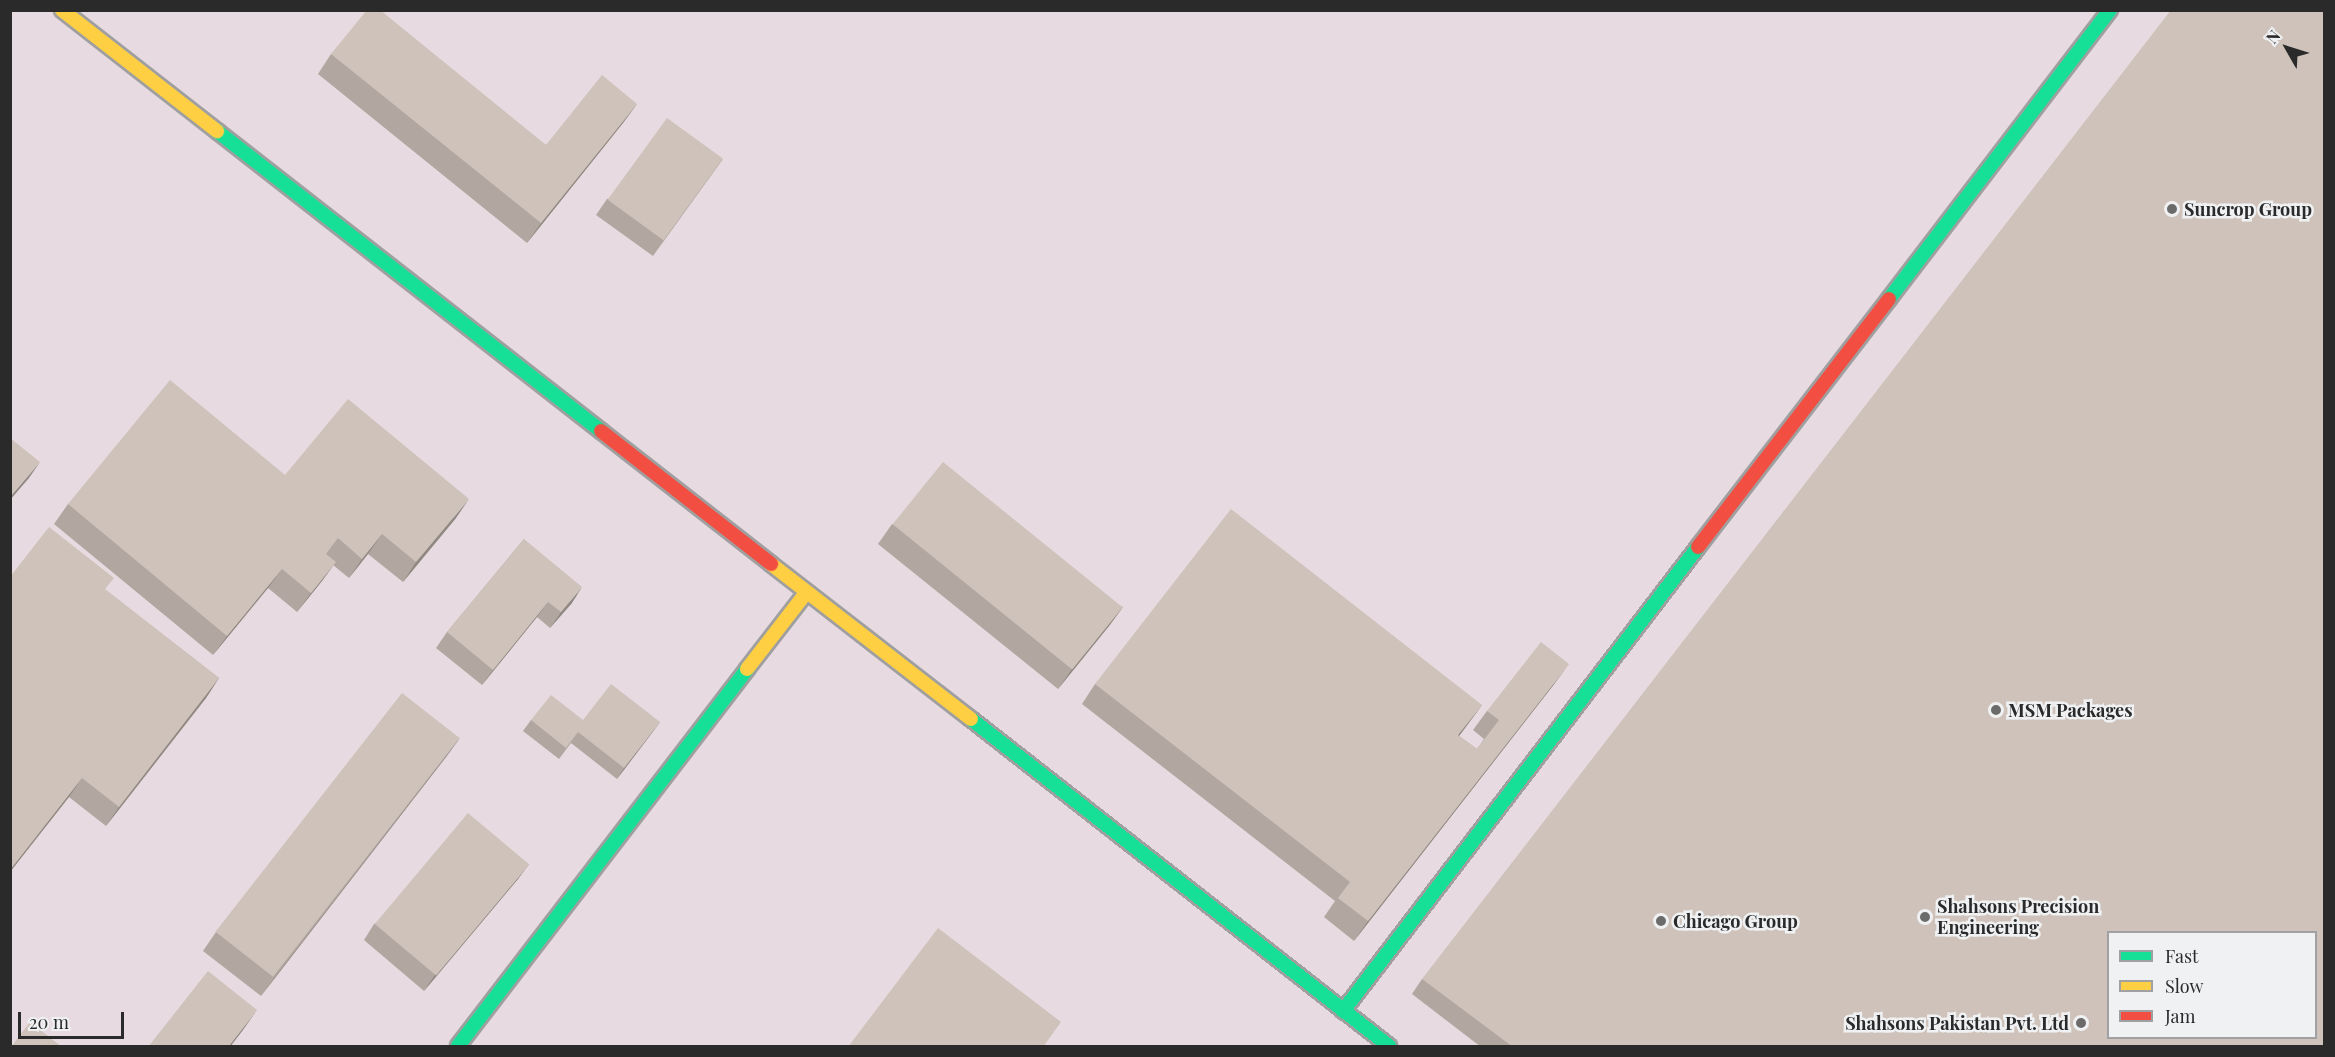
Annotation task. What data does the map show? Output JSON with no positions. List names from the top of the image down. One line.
{"places":["Suncrop Group","MSM Packages","Shahsons Precision Engineering","Chicago Group","Shahsons Pakistan Pvt. Ltd"],"legend":["Fast","Slow","Jam"],"scale_bar":"20 m","north":"top left"}
